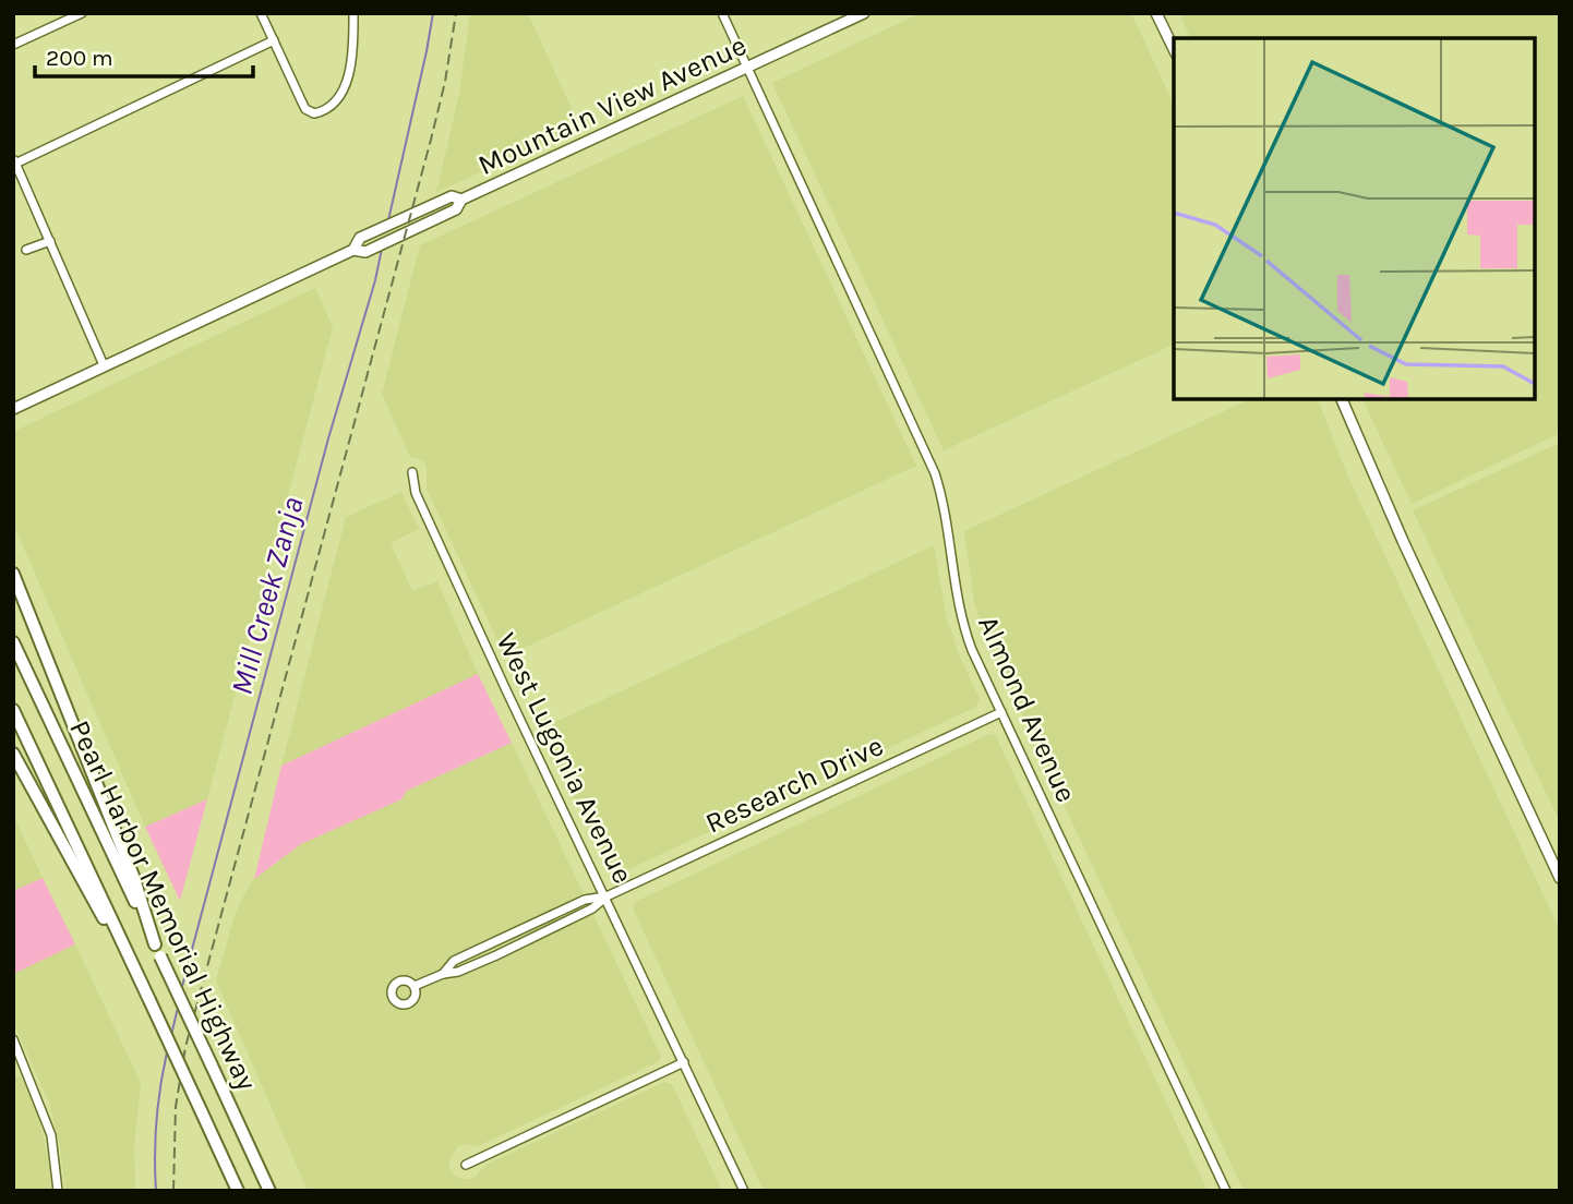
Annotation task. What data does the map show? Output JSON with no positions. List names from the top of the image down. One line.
{"streets":{"highway":["Pearl Harbor Memorial Highway"],"main road":["Mountain View Avenue"],"street":["Almond Avenue","West Lugonia Avenue","Research Drive"]},"crossings":[["Mountain View Avenue","Almond Avenue"],["Almond Avenue","Research Drive"],["West Lugonia Avenue","Research Drive"]],"water":["Mill Creek Zanja"],"scale_bar":"200 m"}
